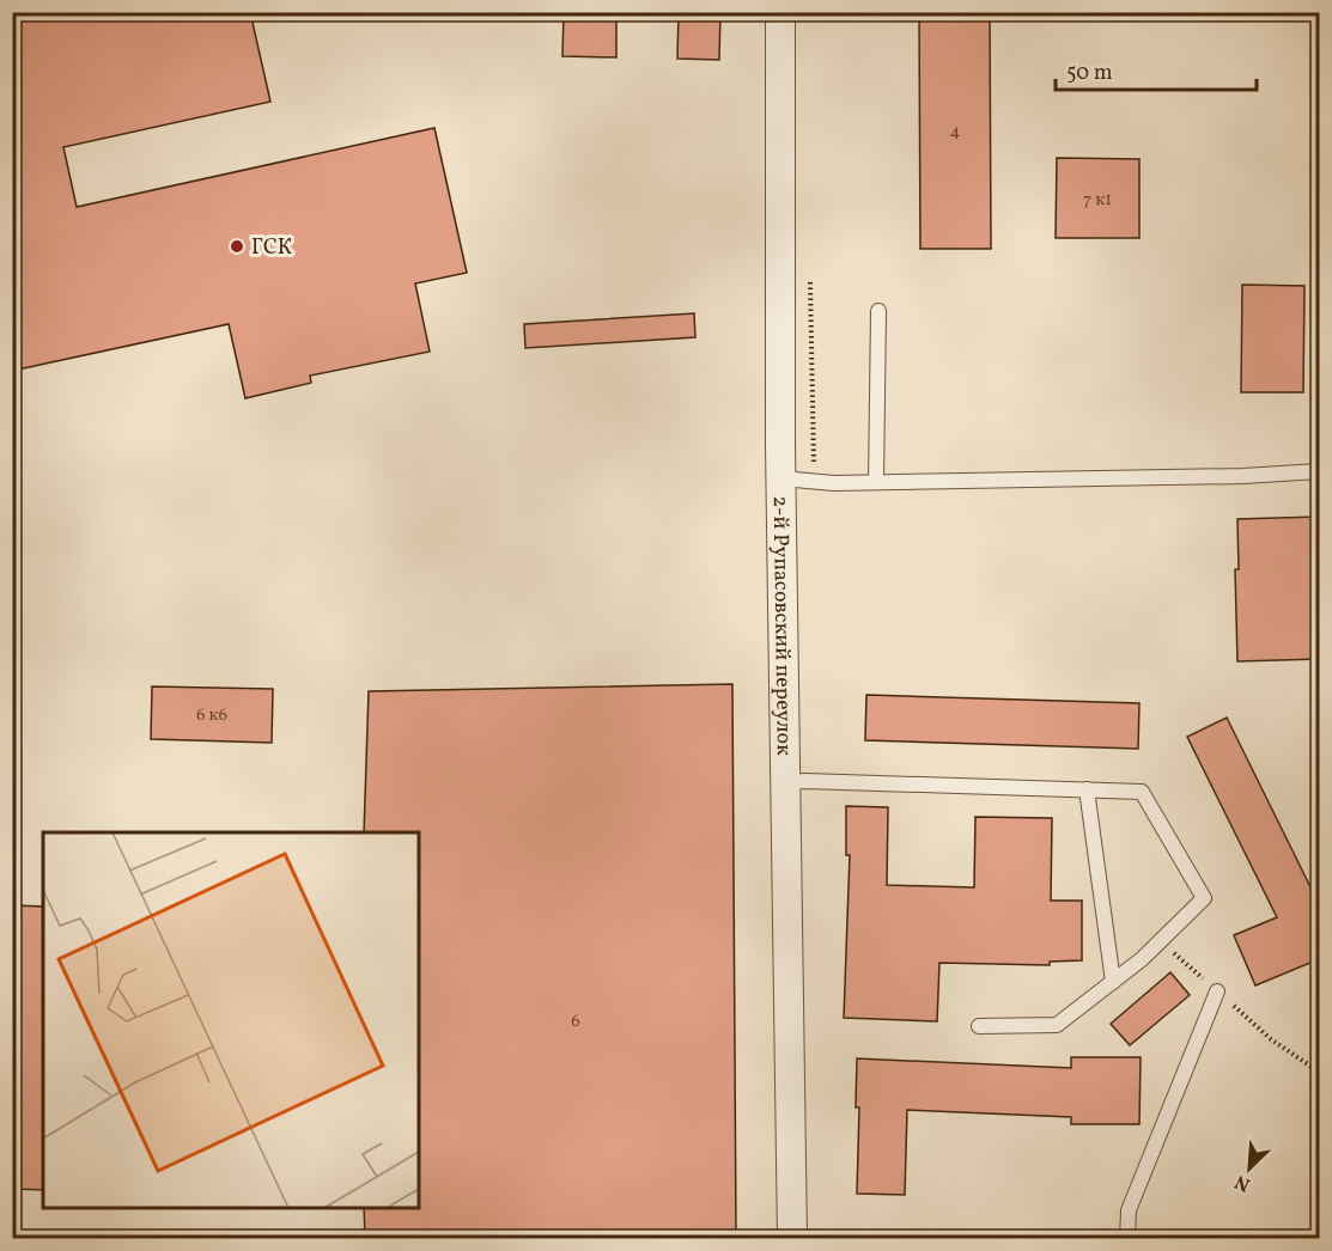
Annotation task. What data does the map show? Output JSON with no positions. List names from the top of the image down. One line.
{"streets":{"street":["2-й Рупасовский переулок"]},"places":["ГСК"],"house_numbers":["4","7 к1","6 к6","6"],"scale_bar":"50 m","north":"bottom left"}
